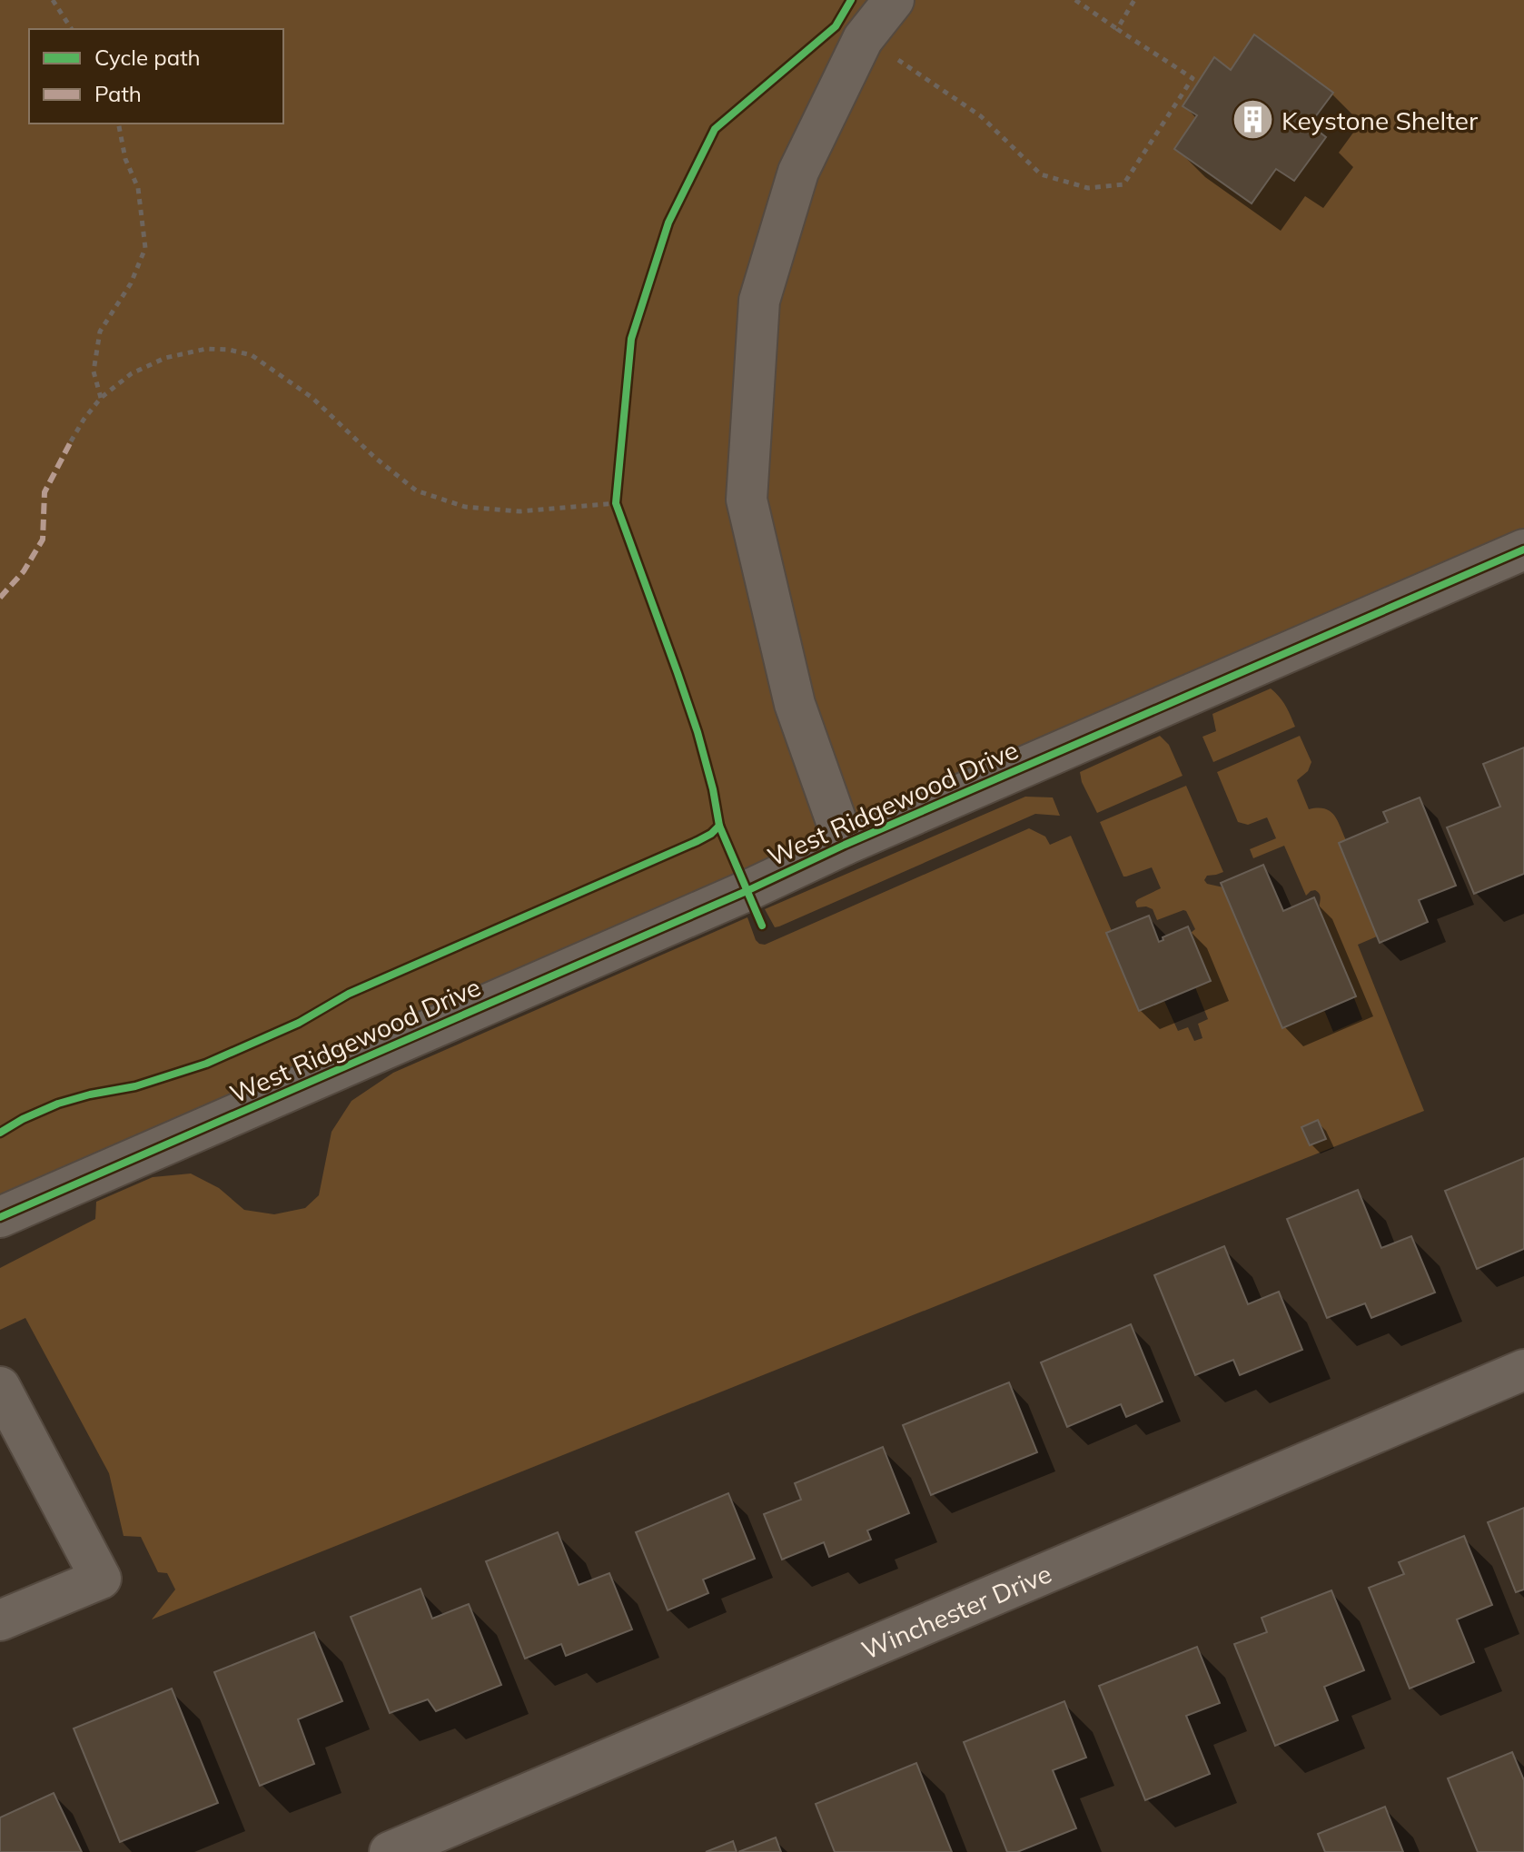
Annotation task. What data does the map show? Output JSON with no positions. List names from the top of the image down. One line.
{"streets":{"street":["West Ridgewood Drive","Winchester Drive"]},"places":{"building":["Keystone Shelter"]},"legend":["Cycle path","Path"]}
